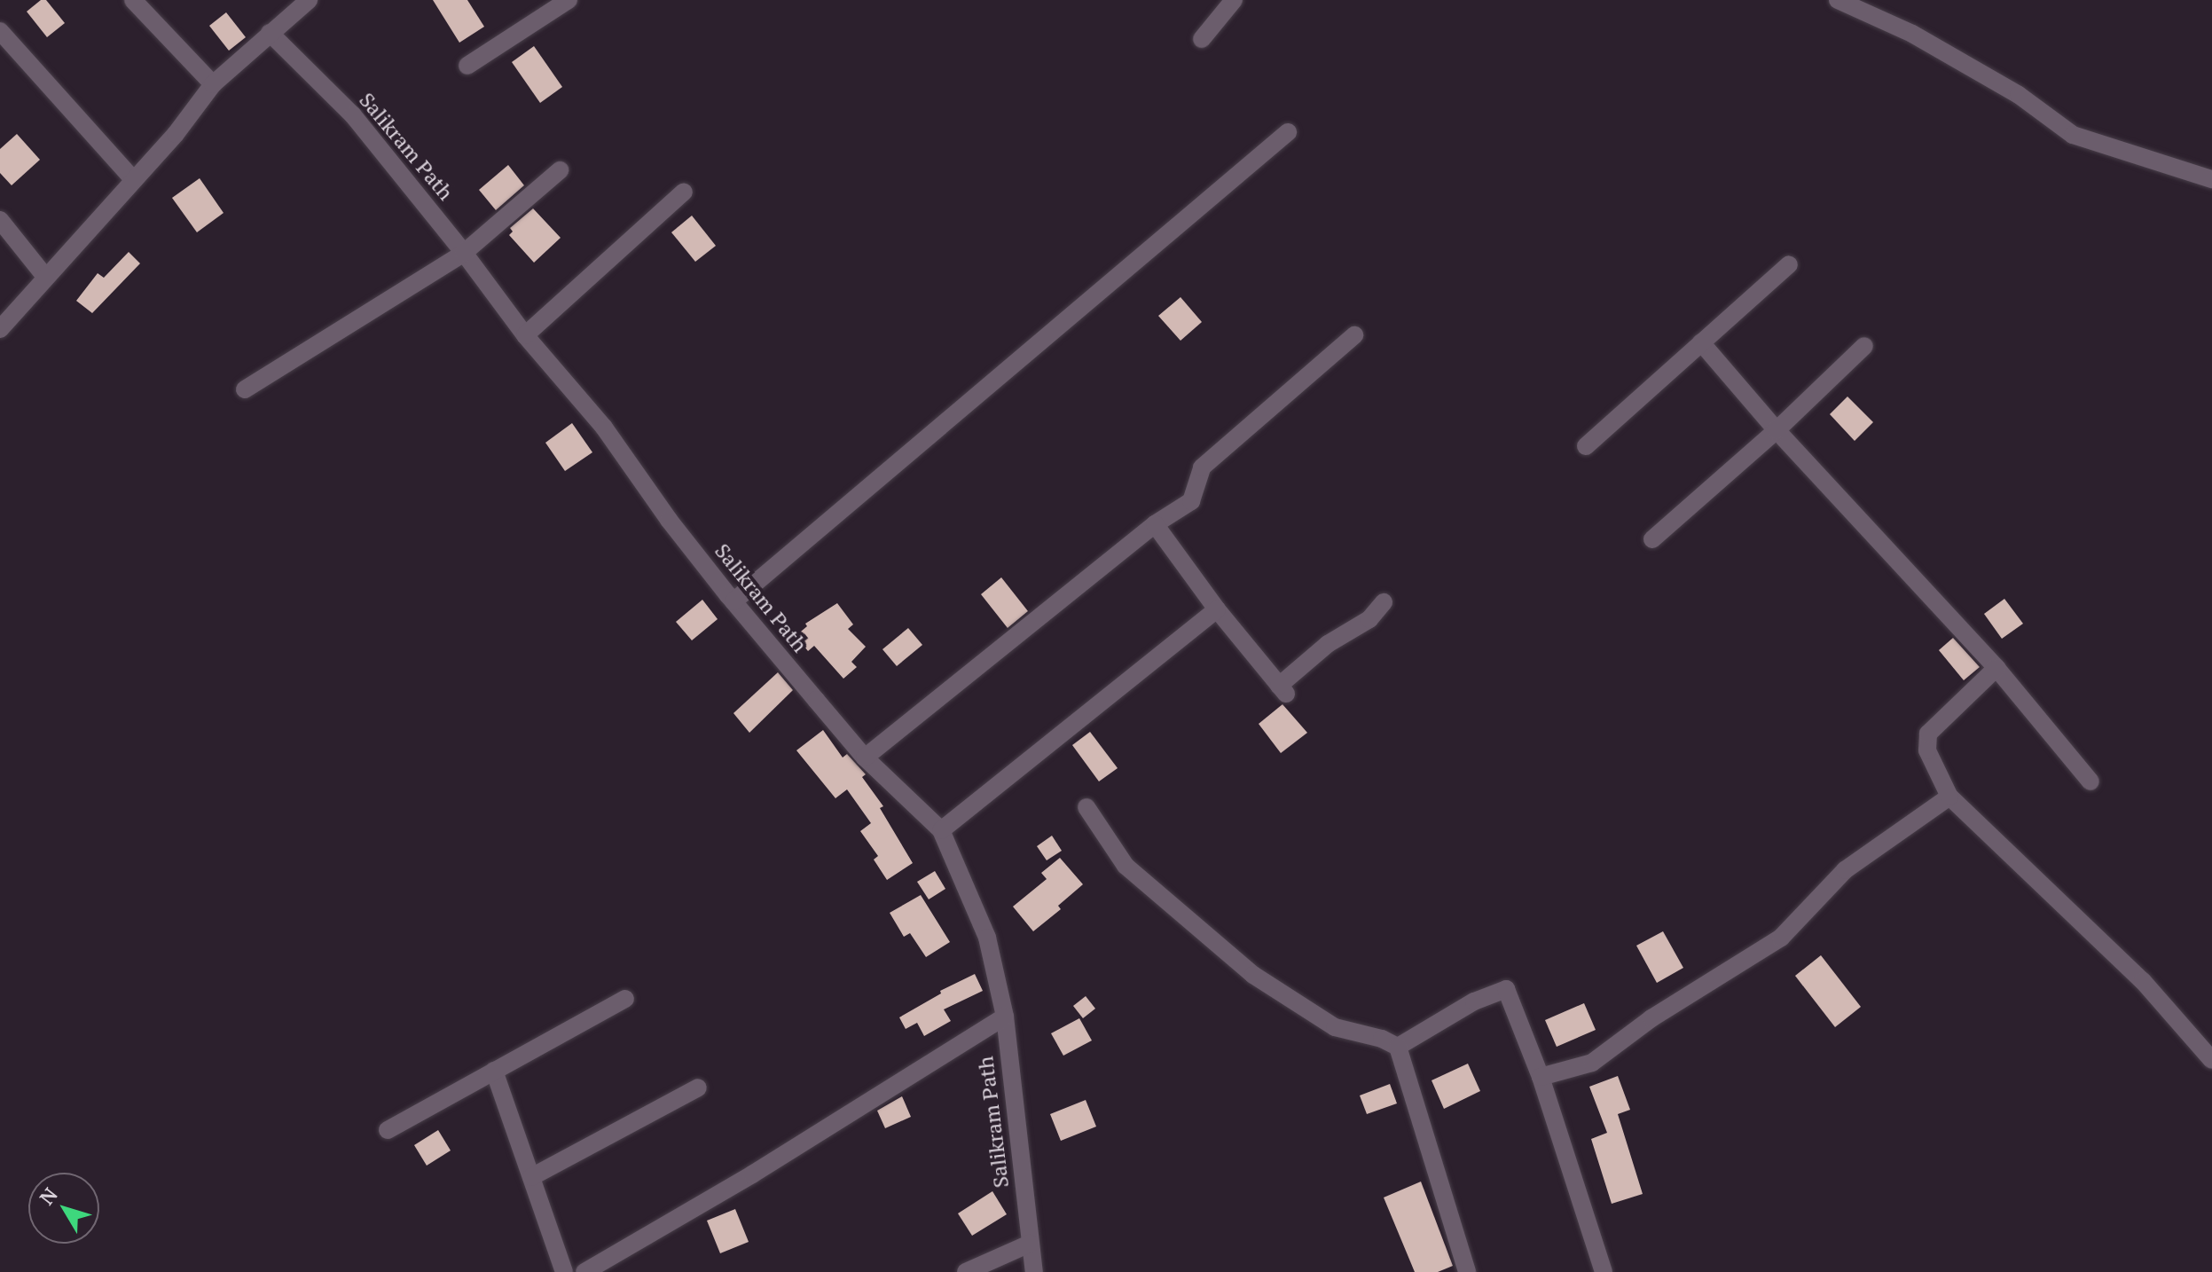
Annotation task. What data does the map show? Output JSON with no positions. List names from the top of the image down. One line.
{"streets":{"street":["Salikram Path"]},"north":"top left"}
